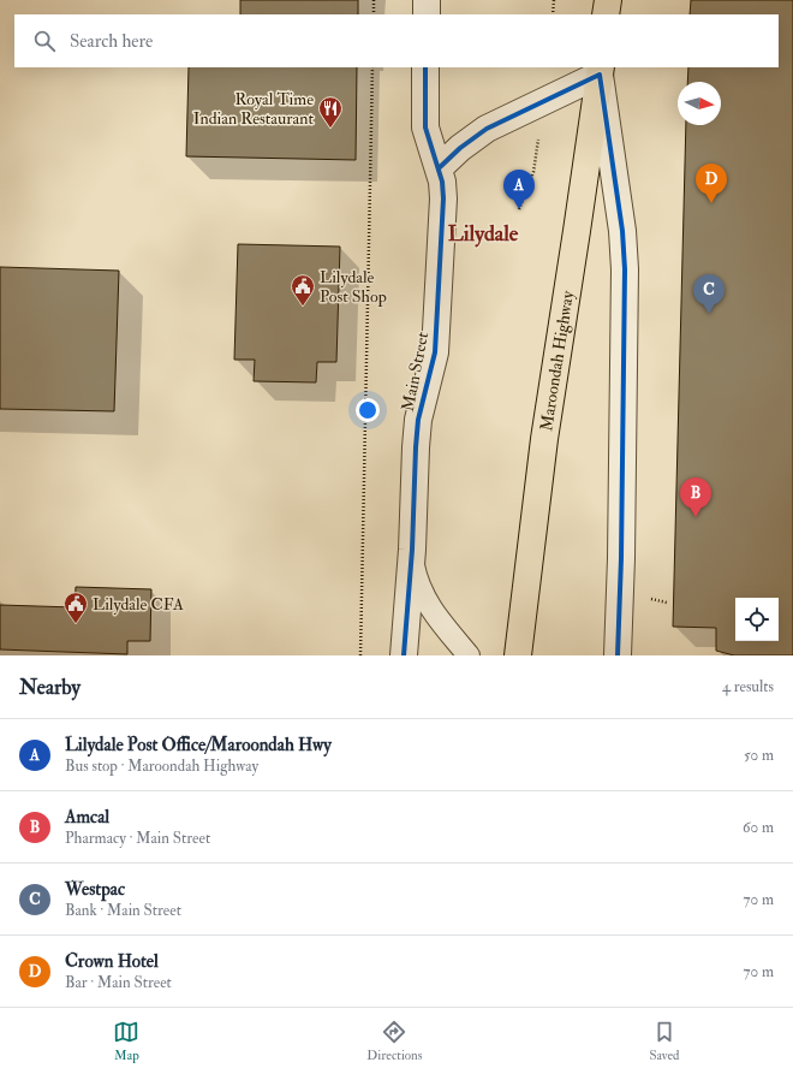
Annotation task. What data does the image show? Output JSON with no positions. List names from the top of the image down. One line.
{"streets":{"highway":["Maroondah Highway"],"street":["Main Street"]},"districts":["Lilydale"],"places":{"restaurant":["Royal Time Indian Restaurant"],"public building":["Lilydale Post Shop","Lilydale CFA"]},"north":"right","page":{"search":"Search here","pins":["D","A","C","B"],"heading":["Nearby","4 results"],"list":[{"mark":"A","name":"Lilydale Post Office/Maroondah Hwy","note":"Bus stop · Maroondah Highway","value":"50 m"},{"mark":"B","name":"Amcal","note":"Pharmacy · Main Street","value":"60 m"},{"mark":"C","name":"Westpac","note":"Bank · Main Street","value":"70 m"},{"mark":"D","name":"Crown Hotel","note":"Bar · Main Street","value":"70 m"}],"nav":["Map","Directions","Saved"]}}
